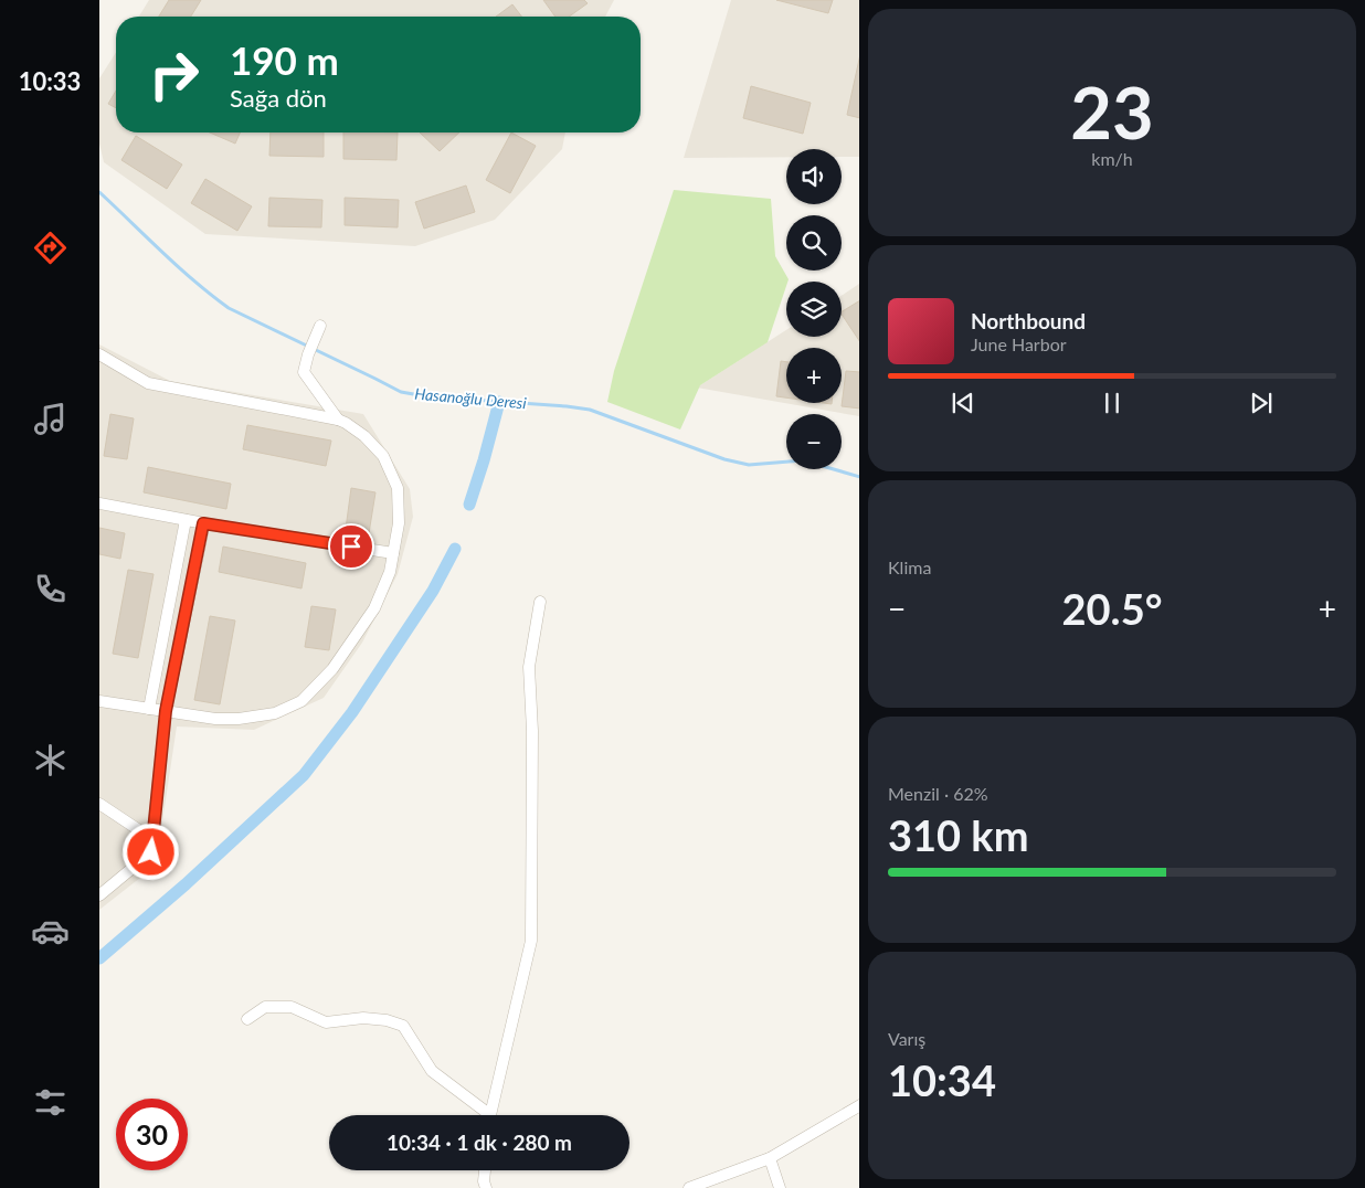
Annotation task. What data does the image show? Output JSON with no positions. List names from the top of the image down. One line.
{"water":["Hasanoğlu Deresi"],"page":{"tabs":"10:33","tile":[["23","km/h"],"Klima",["Menzil · 62%","310 km"],["Varış","10:34"]],"turn":["190 m","Sağa dön"],"map_buttons":["+","−"],"song":["Northbound","June Harbor"],"heat":["−","20.5°","+"],"limit":"30","trip":"10:34 · 1 dk · 280 m"}}
